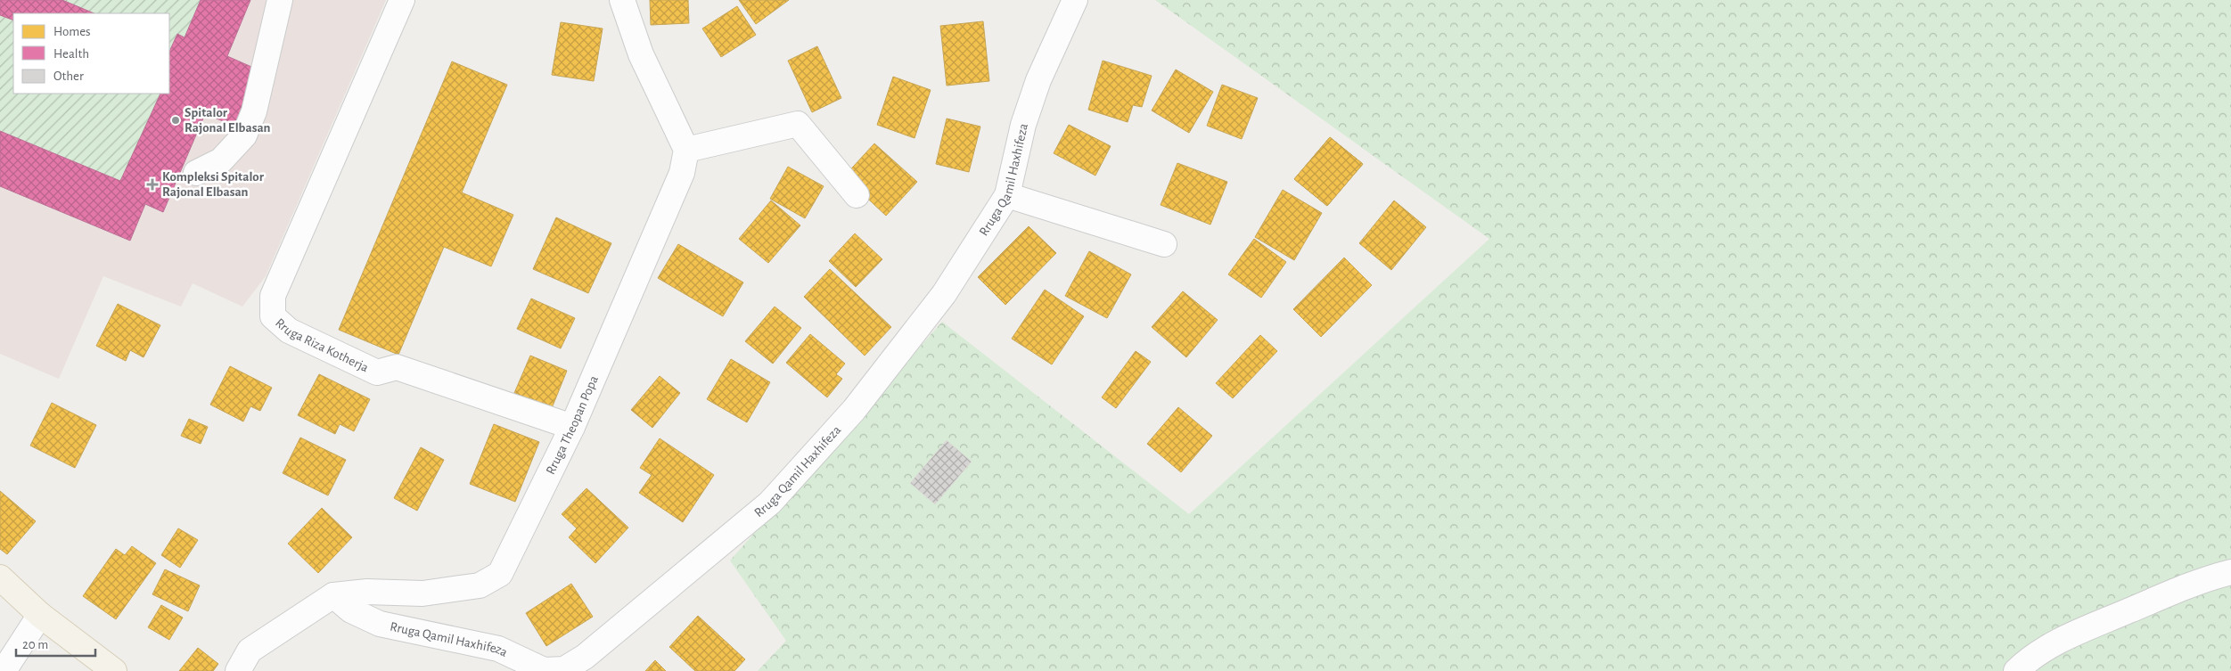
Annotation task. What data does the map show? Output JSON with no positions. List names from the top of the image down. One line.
{"streets":{"street":["Rruga Qamil Haxhifeza","Rruga Riza Kotherja","Rruga Theopan Popa"]},"crossings":[["Rruga Qamil Haxhifeza","Rruga Theopan Popa"],["Rruga Riza Kotherja","Rruga Theopan Popa"]],"places":{"other":["Spitalor Rajonal Elbasan"],"health":["Kompleksi Spitalor Rajonal Elbasan"]},"legend":["Homes","Health","Other"],"scale_bar":"20 m"}
